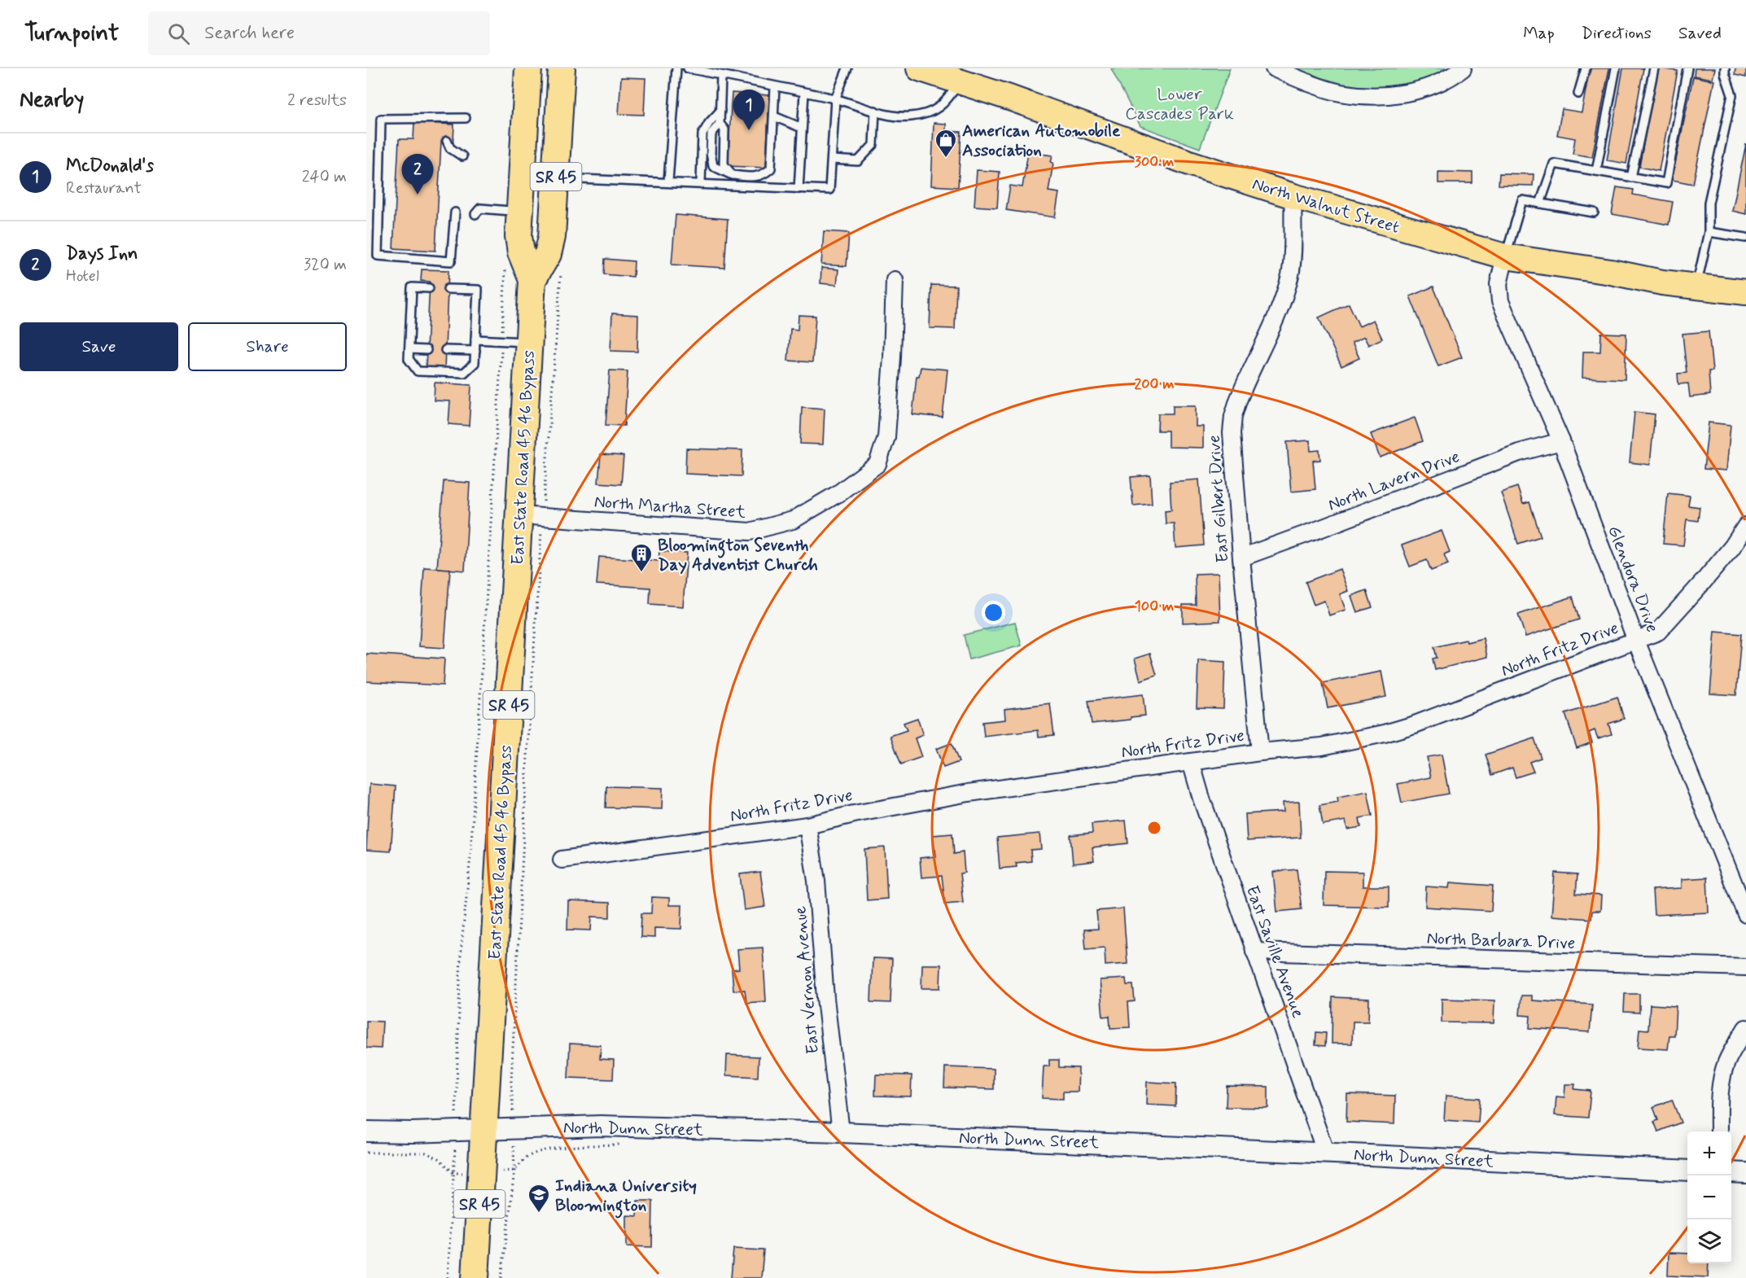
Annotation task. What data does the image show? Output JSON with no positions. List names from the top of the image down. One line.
{"streets":{"highway":["SR 45","East State Road 45 46 Bypass"],"main road":["North Walnut Street"],"street":["North Lavern Drive","East Gilbert Drive","North Martha Street","Glendora Drive","North Fritz Drive","North Barbara Drive","East Saville Avenue","East Vernon Avenue","North Dunn Street"]},"crossings":[["North Walnut Street","East Gilbert Drive"],["North Walnut Street","Glendora Drive"],["East State Road 45 46 Bypass","North Martha Street"],["East State Road 45 46 Bypass","North Dunn Street"],["North Lavern Drive","East Gilbert Drive"],["North Lavern Drive","Glendora Drive"],["East Gilbert Drive","North Fritz Drive"],["Glendora Drive","North Fritz Drive"],["North Fritz Drive","East Saville Avenue"],["North Fritz Drive","East Vernon Avenue"],["North Barbara Drive","East Saville Avenue"],["East Saville Avenue","North Dunn Street"],["East Vernon Avenue","North Dunn Street"]],"parks":["Lower Cascades Park"],"places":{"shop":["American Automobile Association"],"building":["Bloomington Seventh Day Adventist Church"],"school or university":["Indiana University Bloomington"]},"page":{"header":"Turnpoint","search":"Search here","nav":["Map","Directions","Saved"],"heading":["Nearby","2 results"],"pins":["1","2"],"list":[{"mark":"1","name":"McDonald's","note":"Restaurant","value":"240 m"},{"mark":"2","name":"Days Inn","note":"Hotel","value":"320 m"}],"buttons":["Save","Share"],"map_buttons":["+","−"]},"rings":["300 m","200 m","100 m"]}
